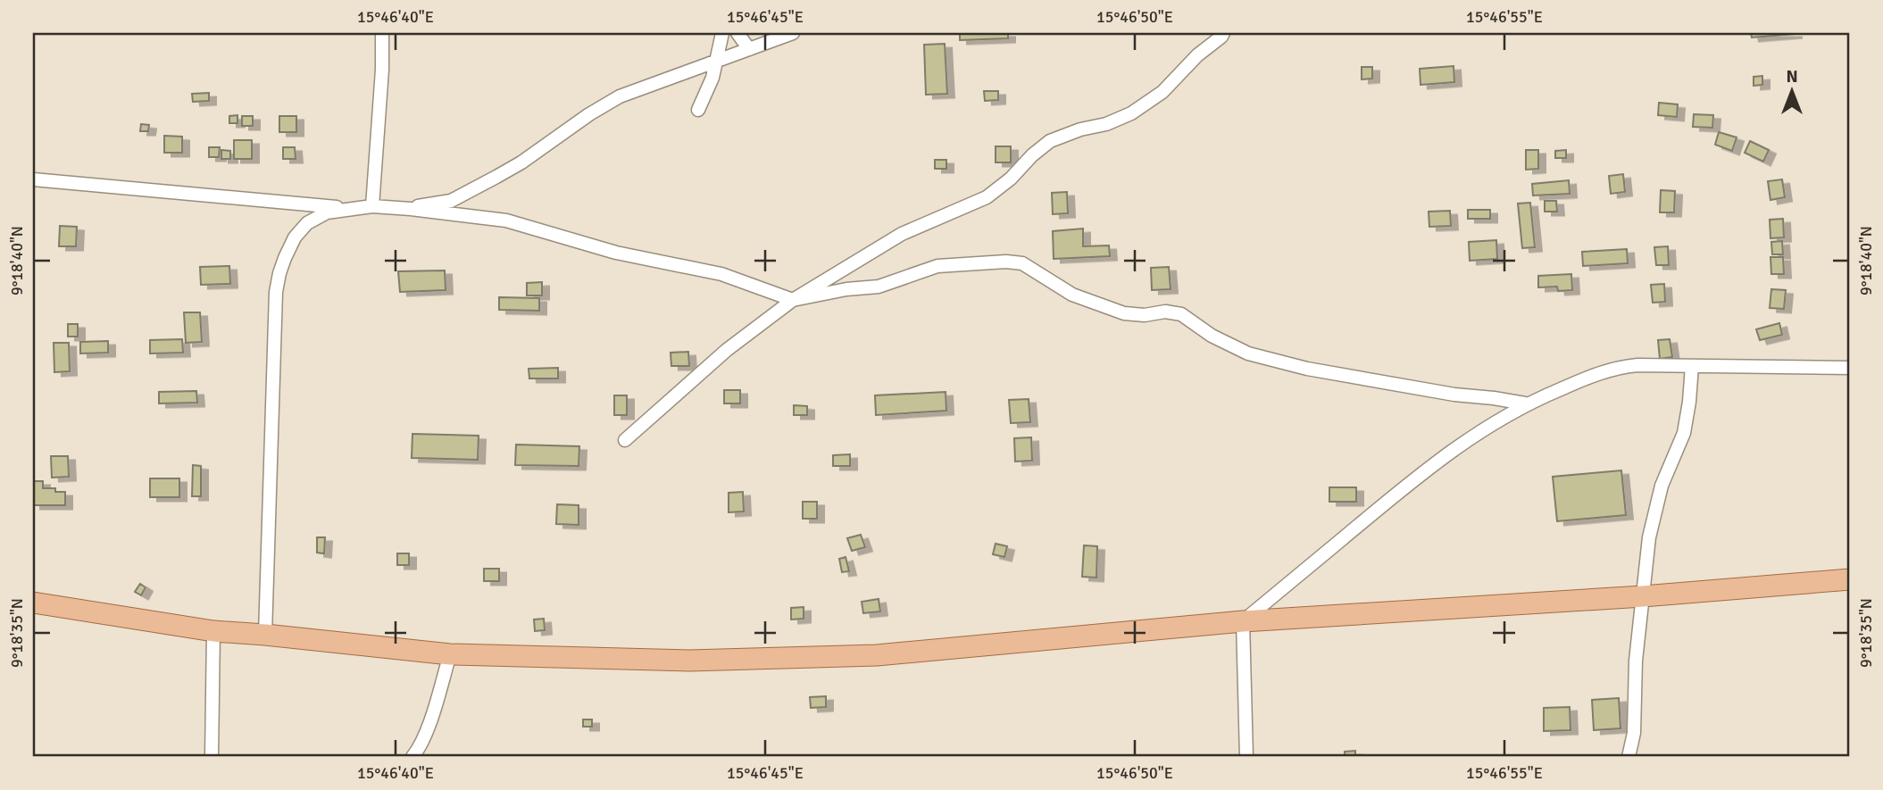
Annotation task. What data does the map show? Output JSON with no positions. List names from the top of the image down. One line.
{"north":"top","coordinates":["15°46'40\"E","15°46'45\"E","15°46'50\"E","15°46'55\"E","9°18'40\"N","9°18'35\"N"]}
